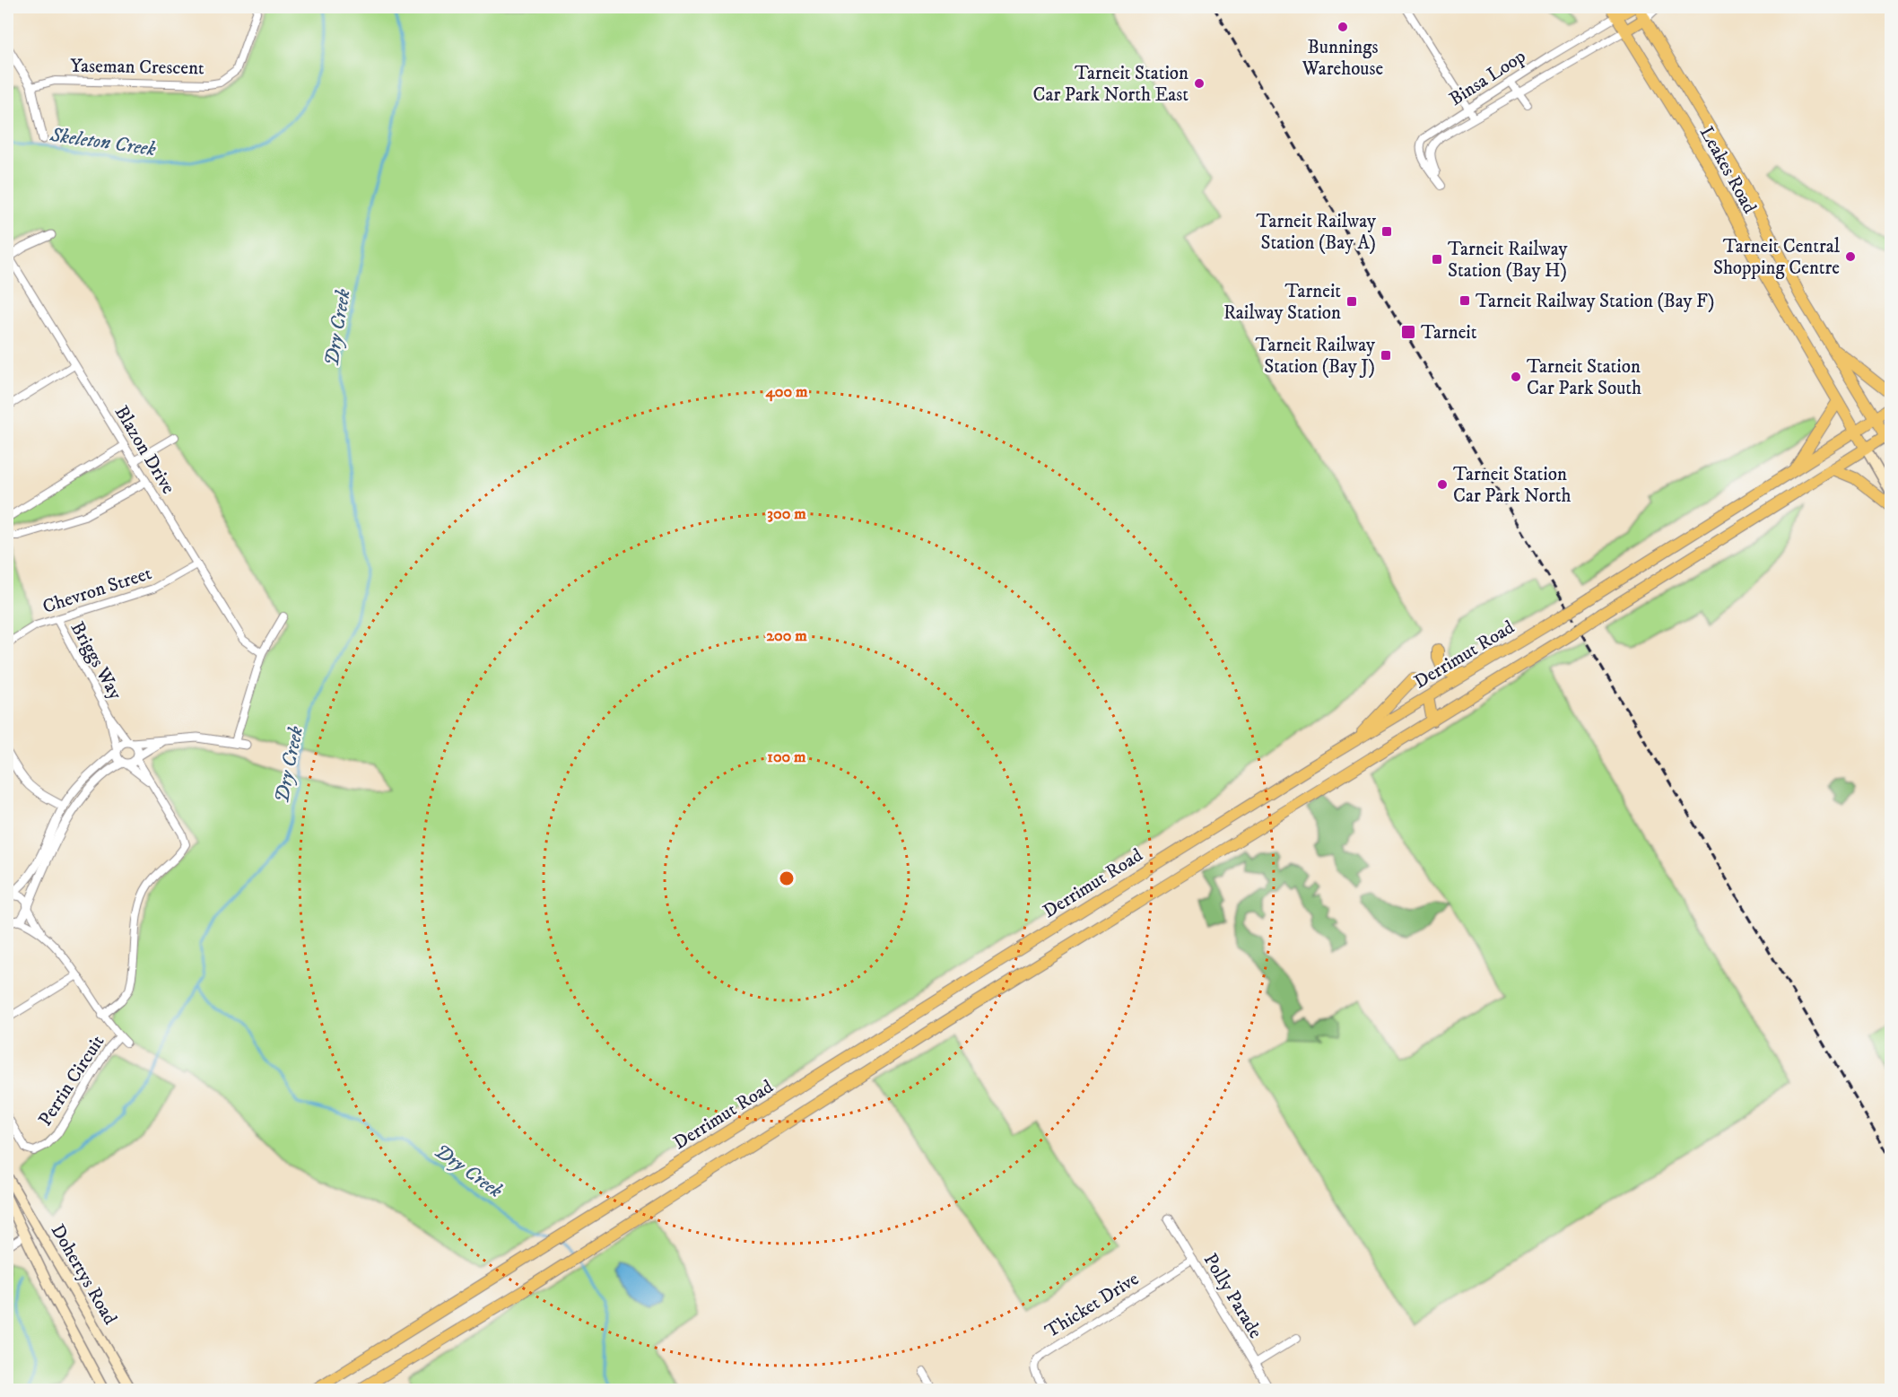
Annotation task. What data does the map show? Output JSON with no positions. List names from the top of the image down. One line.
{"streets":{"main road":["Leakes Road","Derrimut Road","Dohertys Road"],"street":["Yaseman Crescent","Binsa Loop","Blazon Drive","Chevron Street","Briggs Way","Perrin Circuit","Polly Parade","Thicket Drive"]},"crossings":[["Binsa Loop","Leakes Road"],["Leakes Road","Derrimut Road"],["Blazon Drive","Chevron Street"],["Chevron Street","Briggs Way"],["Polly Parade","Thicket Drive"]],"water":["Skeleton Creek","Dry Creek"],"places":{"other":["Bunnings Warehouse","Tarneit Station Car Park North East","Tarneit Central Shopping Centre","Tarneit Station Car Park South","Tarneit Station Car Park North"],"transit":["Tarneit Railway Station (Bay A)","Tarneit Railway Station (Bay H)","Tarneit Railway Station (Bay F)","Tarneit Railway Station","Tarneit","Tarneit Railway Station (Bay J)"]},"rings":["400 m","300 m","200 m","100 m"]}
